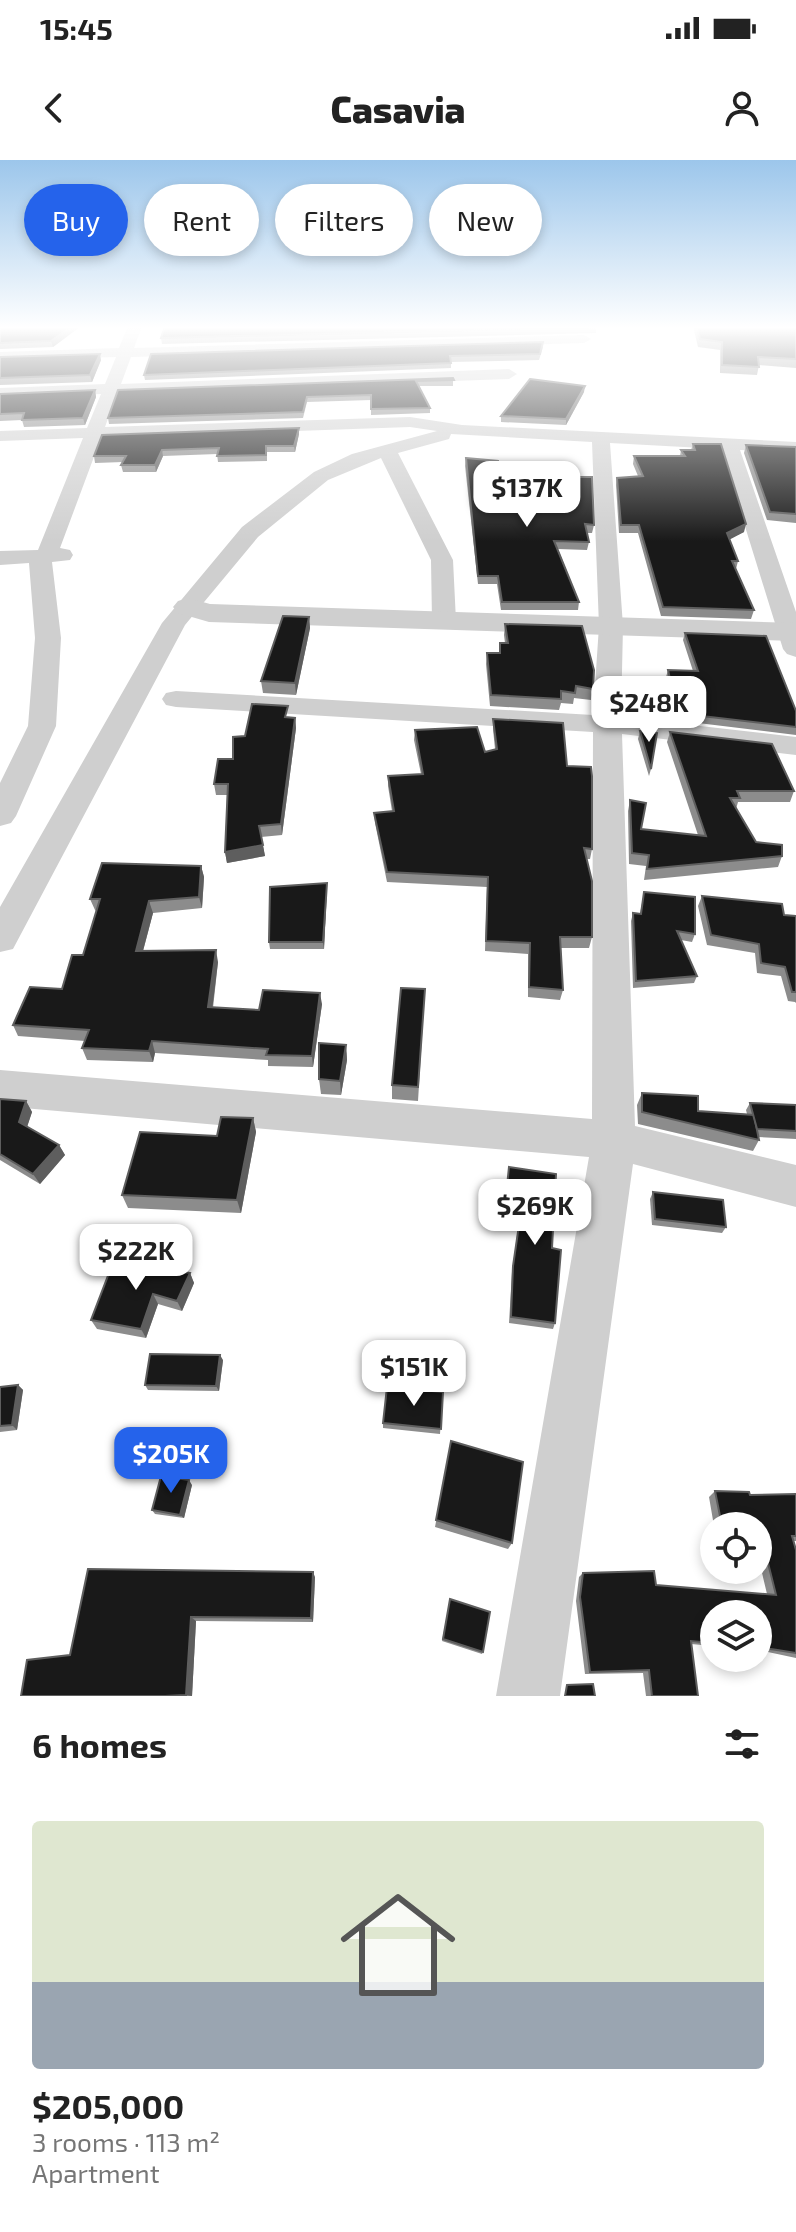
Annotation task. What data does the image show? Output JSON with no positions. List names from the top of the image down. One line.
{"page":{"status":"15:45","header":"Casavia","chip":["Buy","Rent","Filters","New"],"price":["$137K","$248K","$269K","$222K","$151K","$205K"],"heading":"6 homes","list":[{"name":"$205,000","note":"3 rooms · 113 m² · Apartment"}]}}
